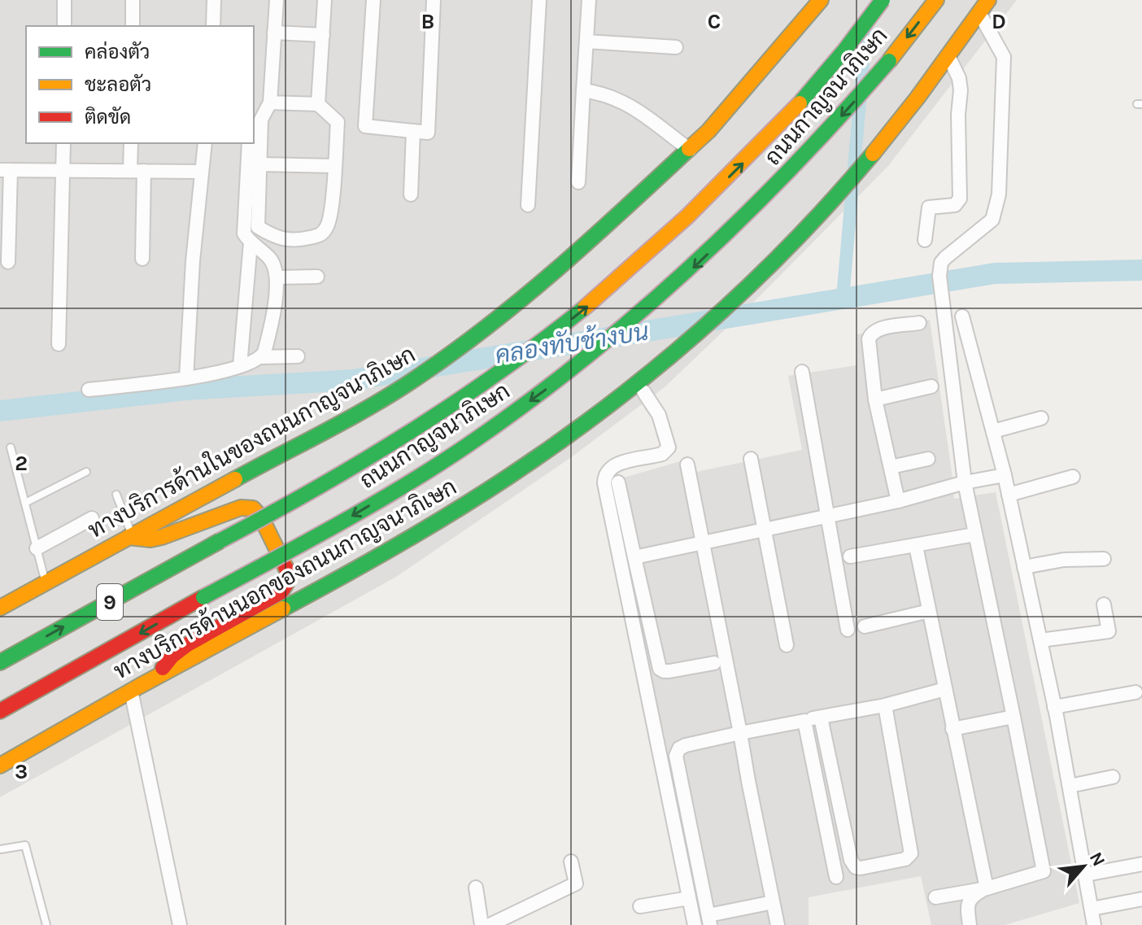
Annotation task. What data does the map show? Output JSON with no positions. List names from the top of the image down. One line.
{"streets":{"main road":["ถนนกาญจนาภิเษก","ทางบริการด้านในของถนนกาญจนาภิเษก","ทางบริการด้านนอกของถนนกาญจนาภิเษก","9"]},"water":["คลองทับช้างบน"],"legend":["คล่องตัว","ชะลอตัว","ติดขัด"],"north":"top right","grid":{"columns":["B","C","D"],"rows":["2","3"]}}
